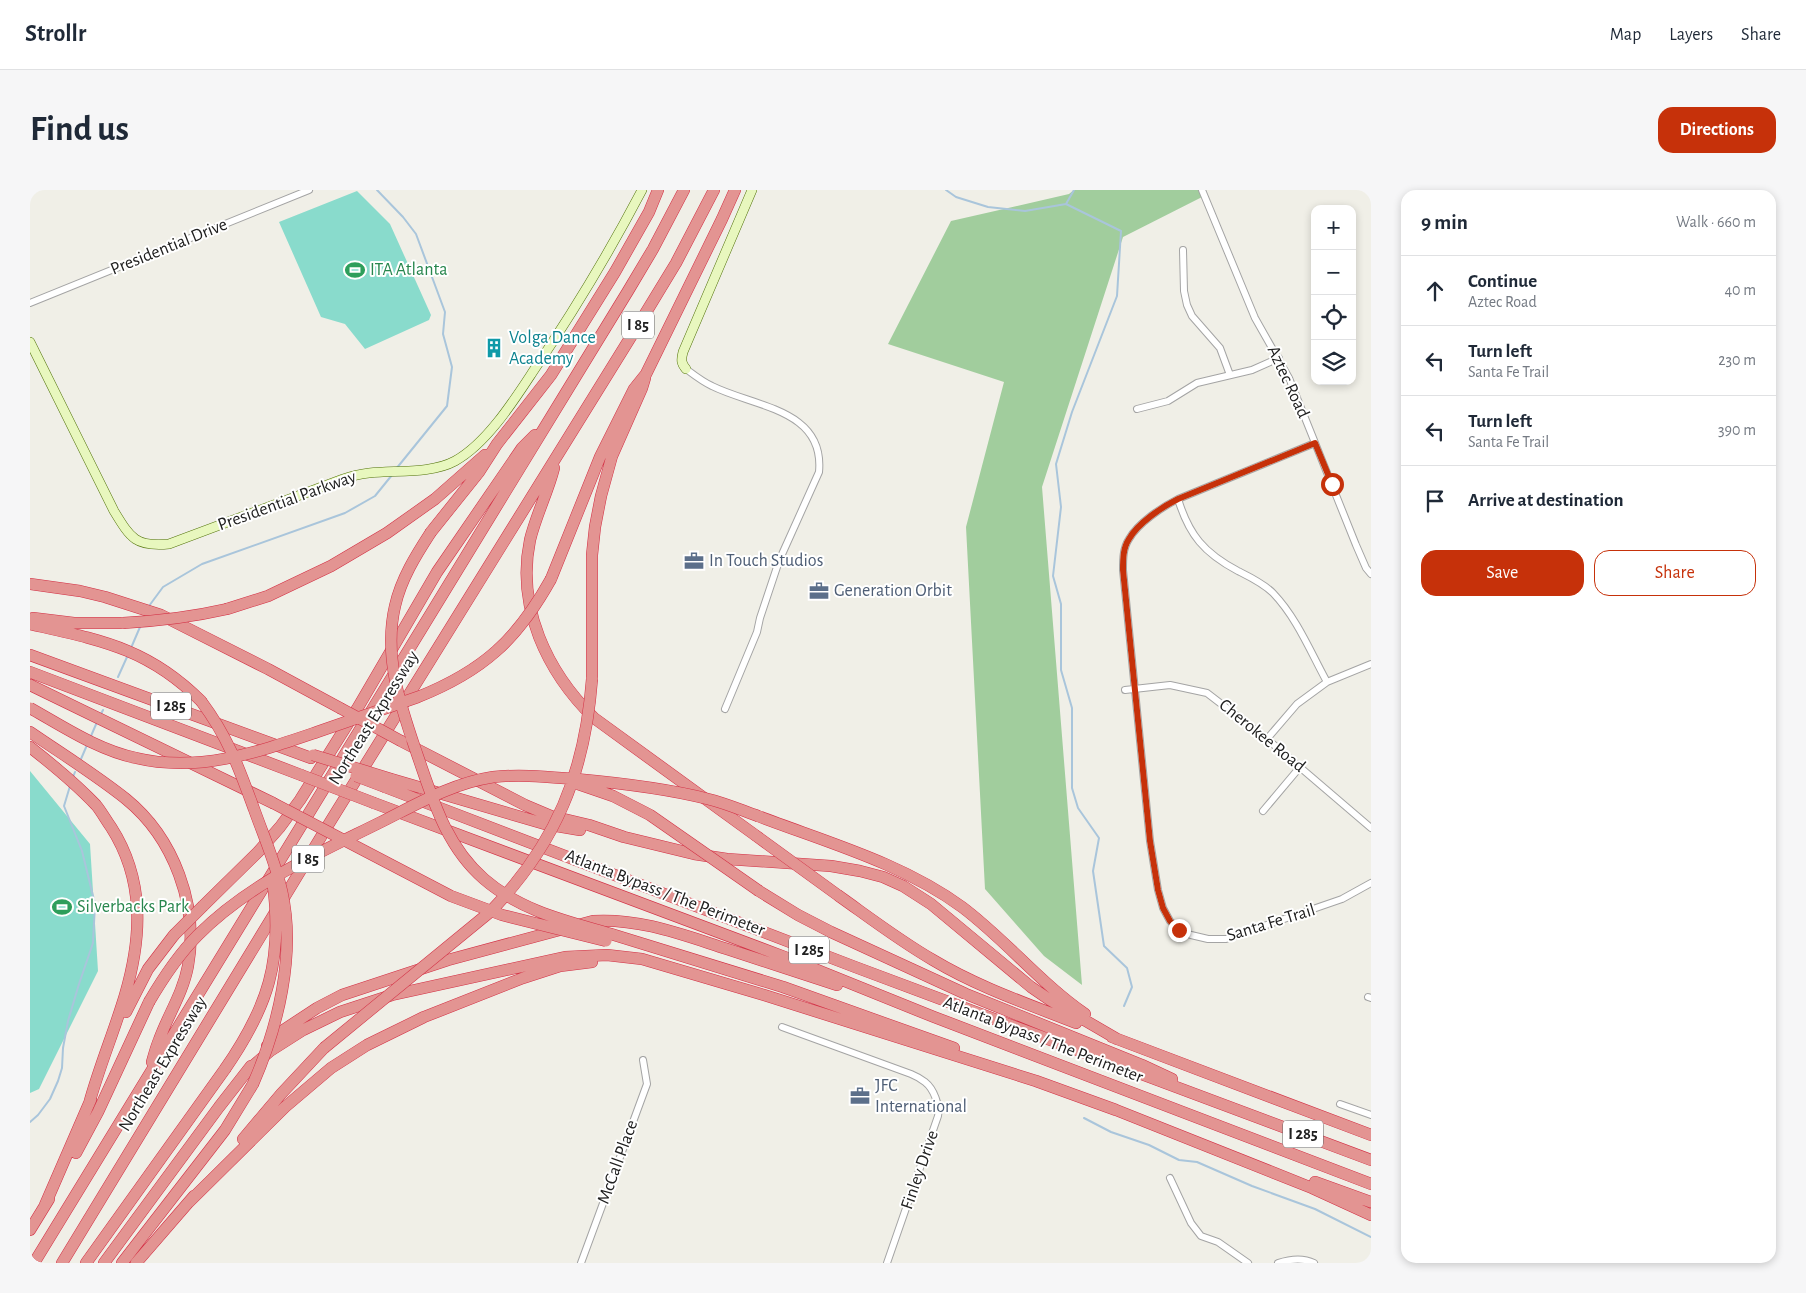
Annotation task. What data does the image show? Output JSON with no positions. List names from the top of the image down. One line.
{"streets":{"highway":["I 85","I 285","Northeast Expressway","Atlanta Bypass / The Perimeter"],"street":["Presidential Drive","Aztec Road","Presidential Parkway","Cherokee Road","Santa Fe Trail","McCall Place","Finley Drive"]},"crossings":[["Aztec Road","Santa Fe Trail"],["Cherokee Road","Santa Fe Trail"]],"places":{"sports":["ITA Atlanta","Silverbacks Park"],"building":["Volga Dance Academy"],"office":["In Touch Studios","Generation Orbit","JFC International"]},"page":{"header":"Strollr","nav":["Map","Layers","Share"],"buttons":["Directions",["Save","Share"]],"title":"Find us","heading":["9 min","Walk · 660 m"],"map_buttons":["+","−"],"list":[["Continue","Aztec Road","40 m"],["Turn left","Santa Fe Trail","230 m"],["Turn left","Santa Fe Trail","390 m"],"Arrive at destination"]}}
